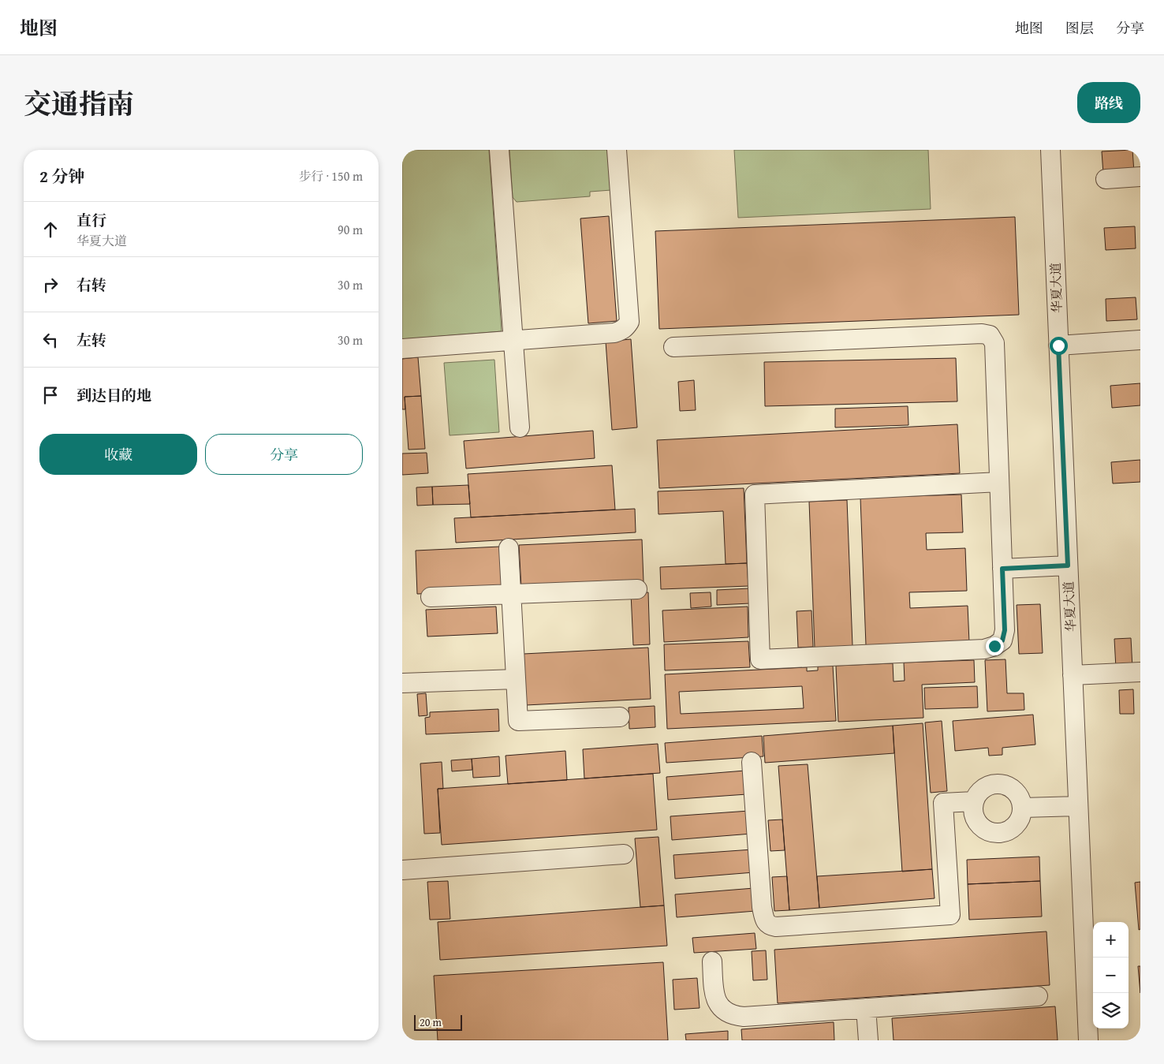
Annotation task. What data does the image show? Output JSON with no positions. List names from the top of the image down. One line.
{"streets":{"street":["华夏大道"]},"scale_bar":"20 m","page":{"header":"地图","nav":["地图","图层","分享"],"title":"交通指南","buttons":["路线",["收藏","分享"]],"heading":["2 分钟","步行 · 150 m"],"list":[["直行","华夏大道","90 m"],["右转","30 m"],["左转","30 m"],"到达目的地"],"map_buttons":["+","−"],"scale":"20 m"}}
